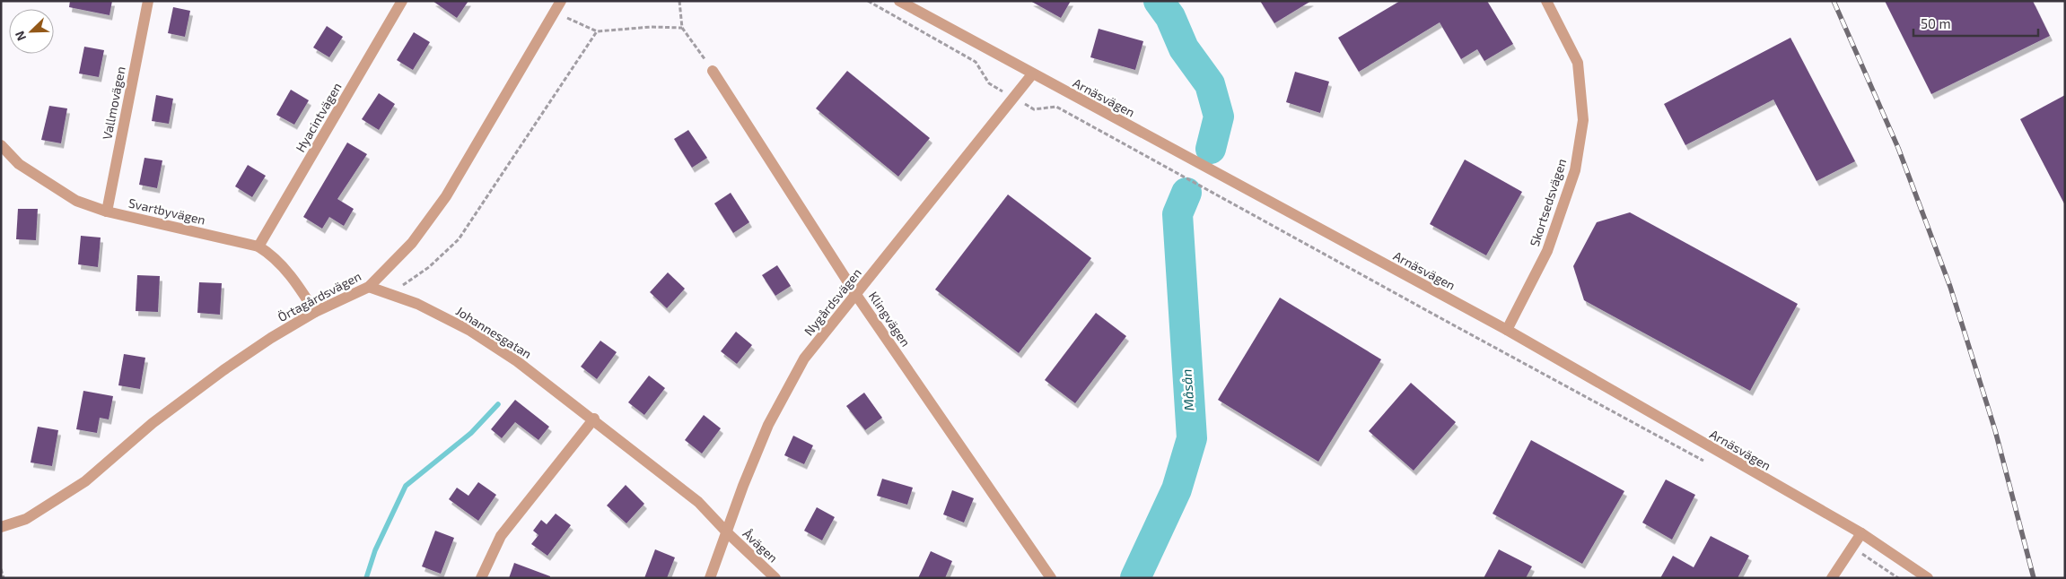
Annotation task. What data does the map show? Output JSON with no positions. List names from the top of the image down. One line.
{"streets":{"street":["Arnäsvägen","Vallmovägen","Hyacintvägen","Skortsedsvägen","Svartbyvägen","Örtagårdsvägen","Nygårdsvägen","Klingvägen","Johannesgatan","Åvägen"]},"crossings":[["Arnäsvägen","Skortsedsvägen"],["Arnäsvägen","Nygårdsvägen"],["Vallmovägen","Svartbyvägen"],["Hyacintvägen","Svartbyvägen"],["Svartbyvägen","Örtagårdsvägen"],["Örtagårdsvägen","Johannesgatan"],["Nygårdsvägen","Klingvägen"],["Nygårdsvägen","Johannesgatan"],["Nygårdsvägen","Åvägen"],["Johannesgatan","Åvägen"]],"water":["Måsån"],"scale_bar":"50 m","north":"bottom left"}
